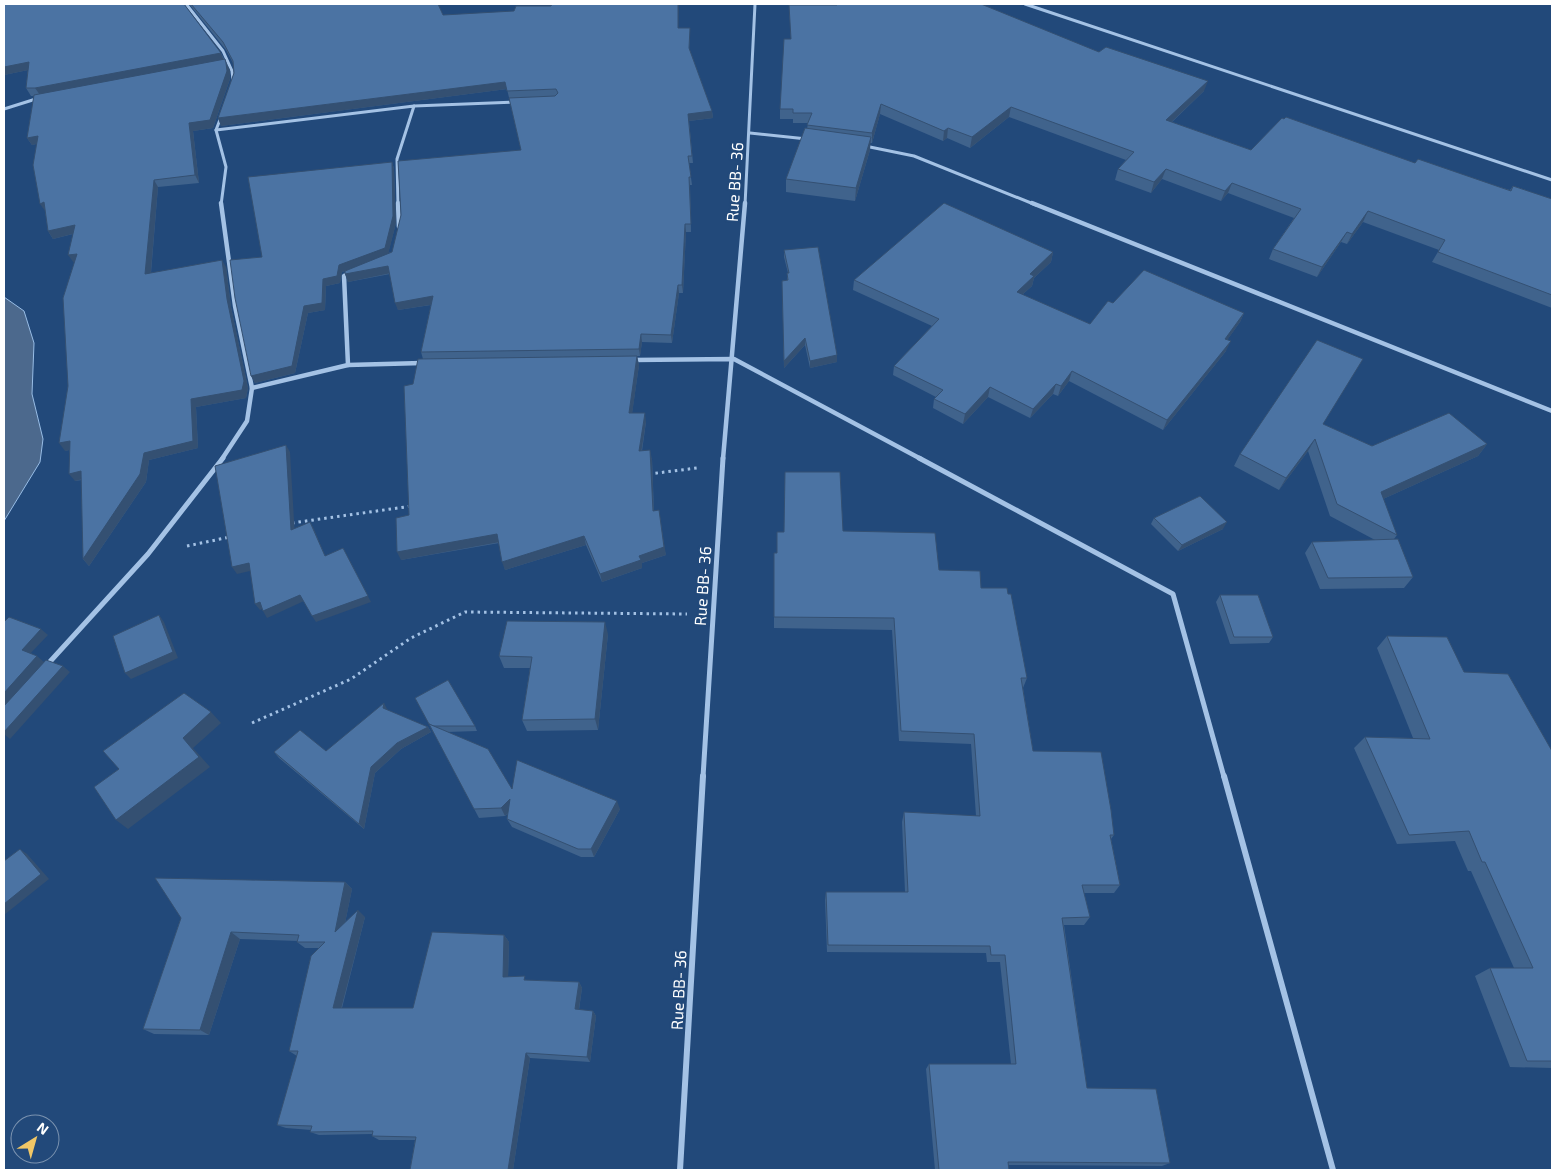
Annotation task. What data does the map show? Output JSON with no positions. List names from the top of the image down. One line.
{"streets":{"street":["Rue BB- 36"]},"north":"top right"}
